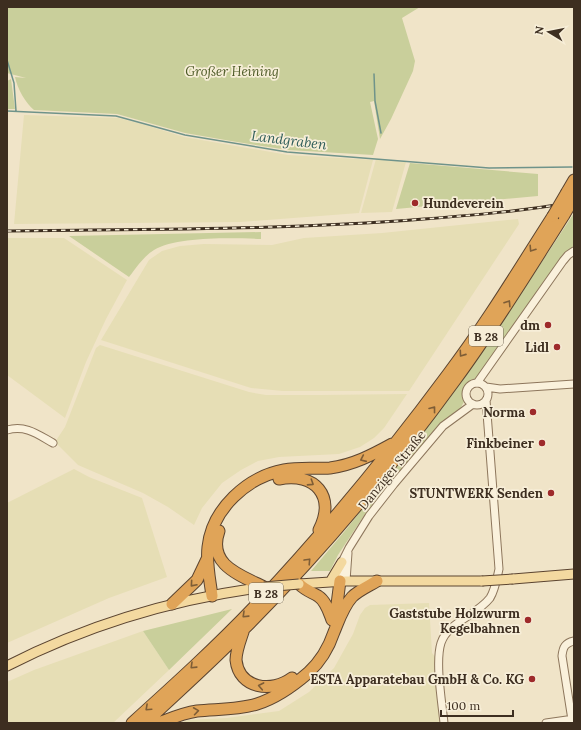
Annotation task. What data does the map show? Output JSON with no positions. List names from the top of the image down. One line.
{"streets":{"highway":["B 28"],"street":["Danziger Straße"]},"water":["Landgraben"],"parks":["Großer Heining"],"places":["Hundeverein","dm","Lidl","Norma","Finkbeiner","STUNTWERK Senden","Gaststube Holzwurm Kegelbahnen","ESTA Apparatebau GmbH & Co. KG"],"scale_bar":"100 m","north":"left"}
